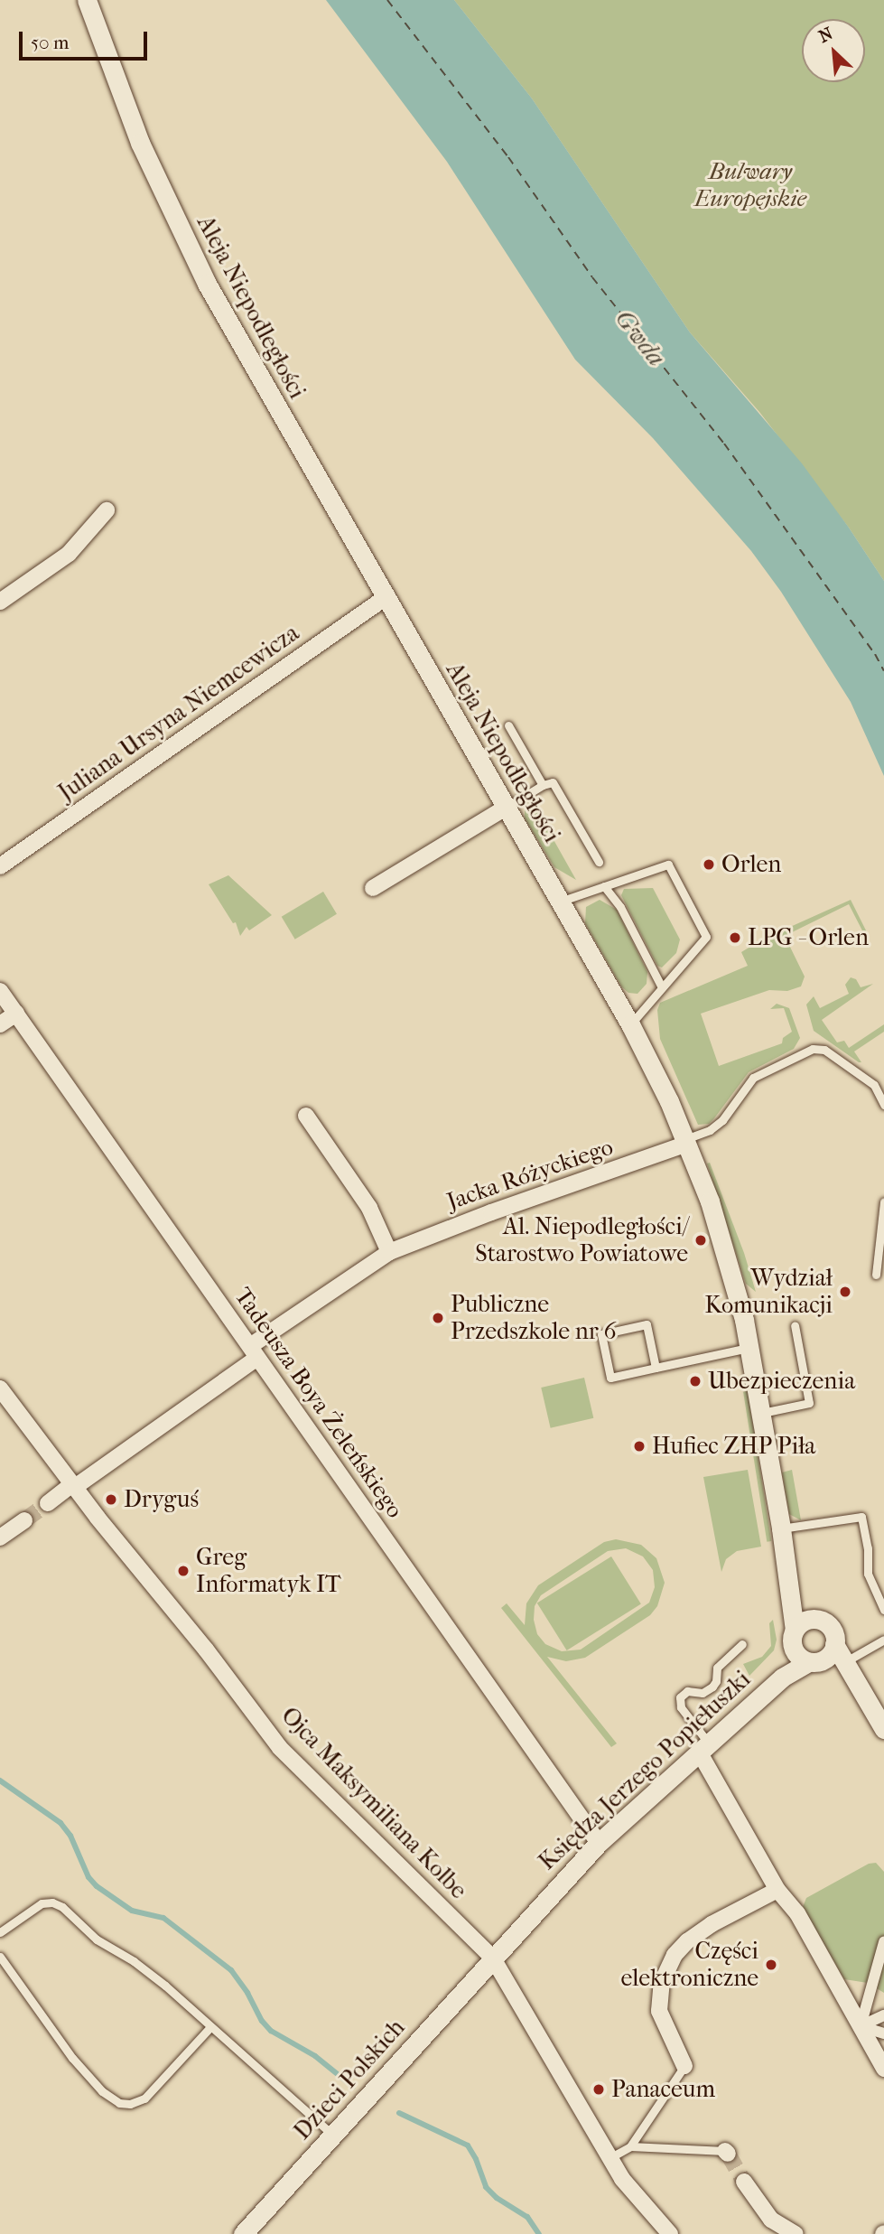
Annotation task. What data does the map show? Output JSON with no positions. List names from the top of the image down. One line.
{"streets":{"street":["Aleja Niepodległości","Juliana Ursyna Niemcewicza","Jacka Różyckiego","Tadeusza Boya Żeleńskiego","Księdza Jerzego Popiełuszki","Ojca Maksymiliana Kolbe","Dzieci Polskich"]},"crossings":[["Aleja Niepodległości","Juliana Ursyna Niemcewicza"],["Aleja Niepodległości","Jacka Różyckiego"],["Aleja Niepodległości","Księdza Jerzego Popiełuszki"],["Jacka Różyckiego","Tadeusza Boya Żeleńskiego"],["Jacka Różyckiego","Ojca Maksymiliana Kolbe"],["Tadeusza Boya Żeleńskiego","Księdza Jerzego Popiełuszki"],["Księdza Jerzego Popiełuszki","Ojca Maksymiliana Kolbe"],["Księdza Jerzego Popiełuszki","Dzieci Polskich"],["Ojca Maksymiliana Kolbe","Dzieci Polskich"]],"water":["Gwda"],"parks":["Bulwary Europejskie"],"places":["Orlen","LPG - Orlen","Al. Niepodległości/ Starostwo Powiatowe","Wydział Komunikacji","Publiczne Przedszkole nr 6","Ubezpieczenia","Hufiec ZHP Piła","Dryguś","Greg Informatyk IT","Części elektroniczne","Panaceum"],"scale_bar":"50 m","north":"top left"}
